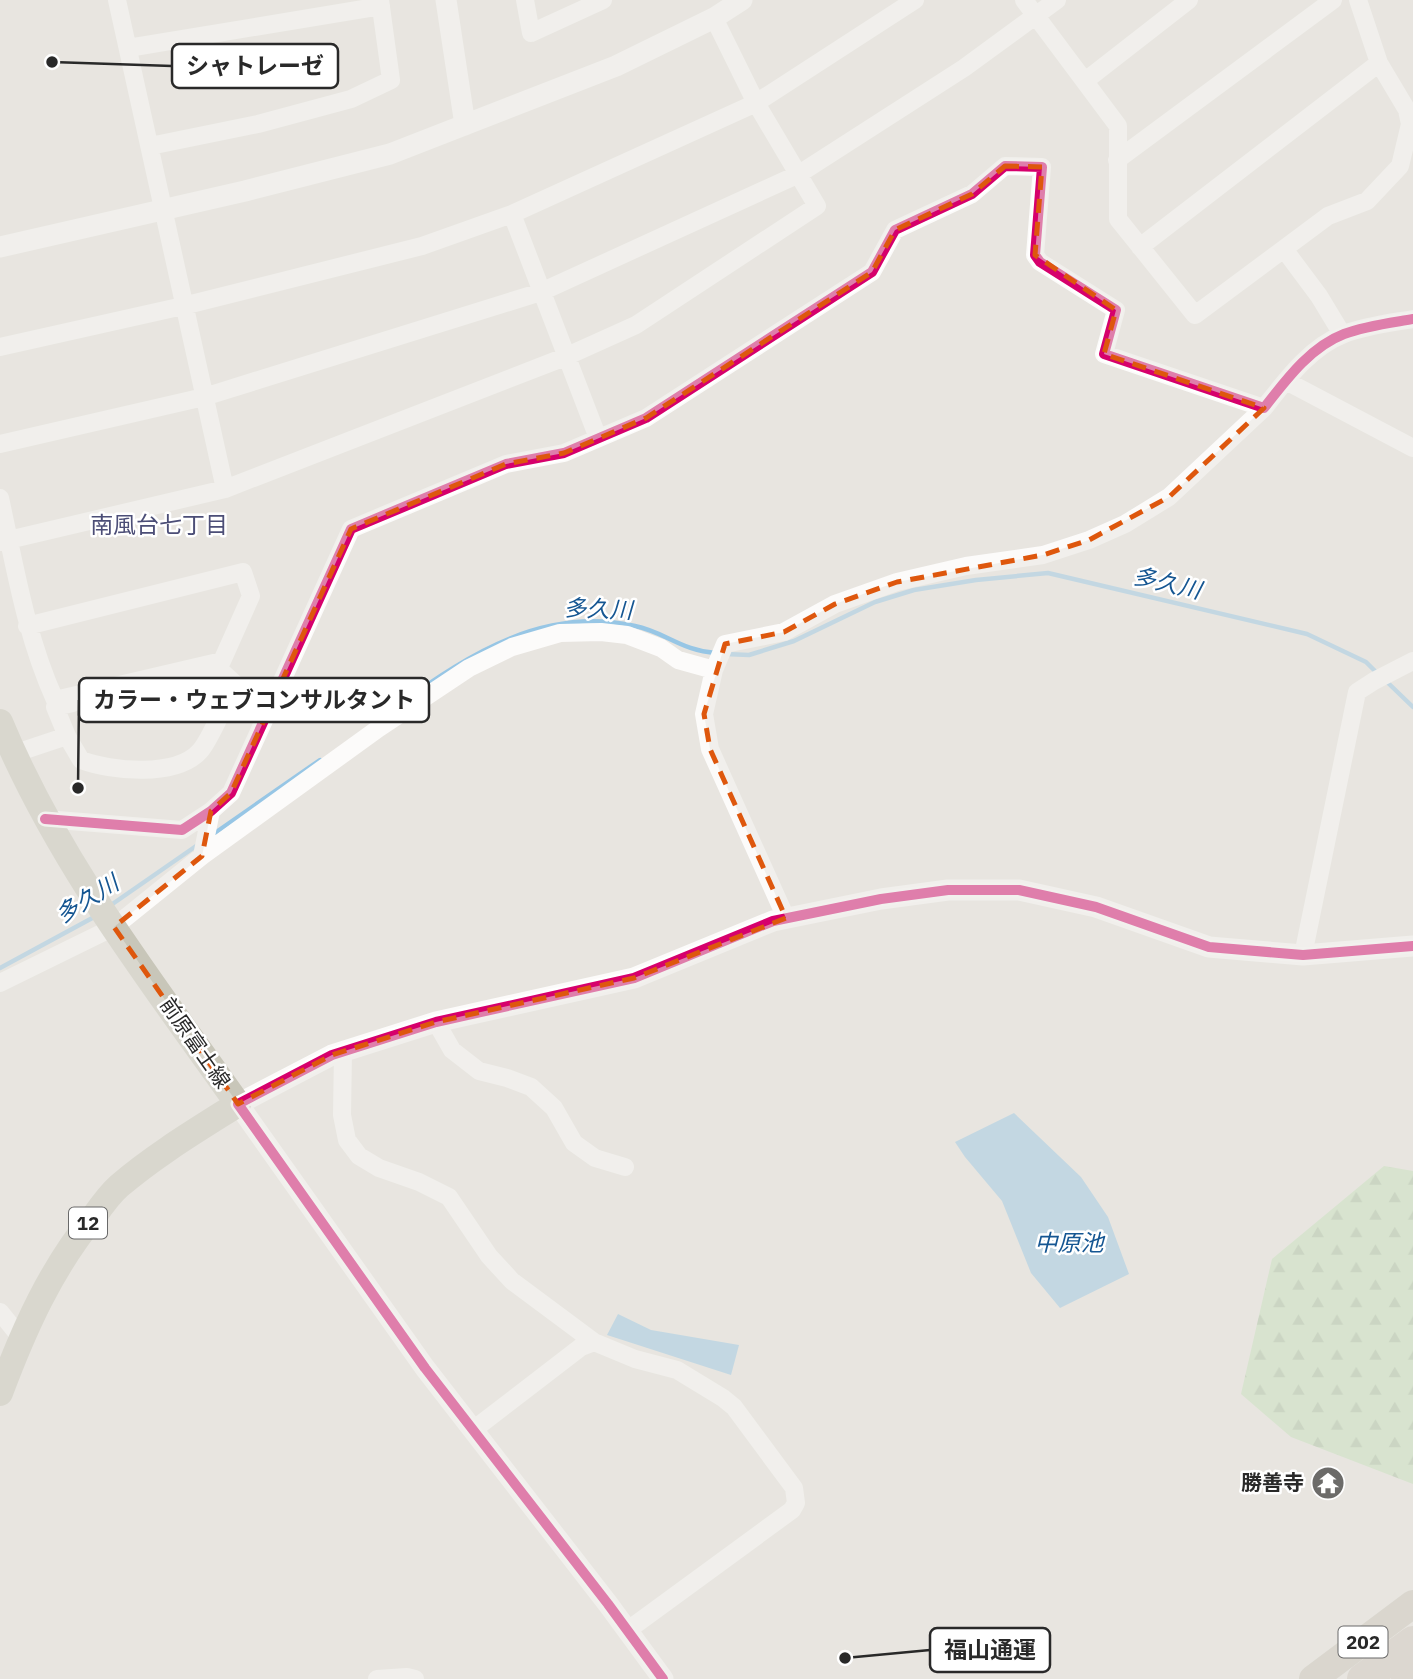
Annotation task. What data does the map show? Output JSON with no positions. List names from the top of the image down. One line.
{"streets":{"highway":["202"],"main road":["前原富士線","12"]},"districts":["南風台七丁目"],"water":["多久川","中原池"],"places":{"other":["シャトレーゼ","カラー・ウェブコンサルタント","福山通運"],"temple":["勝善寺"]}}
